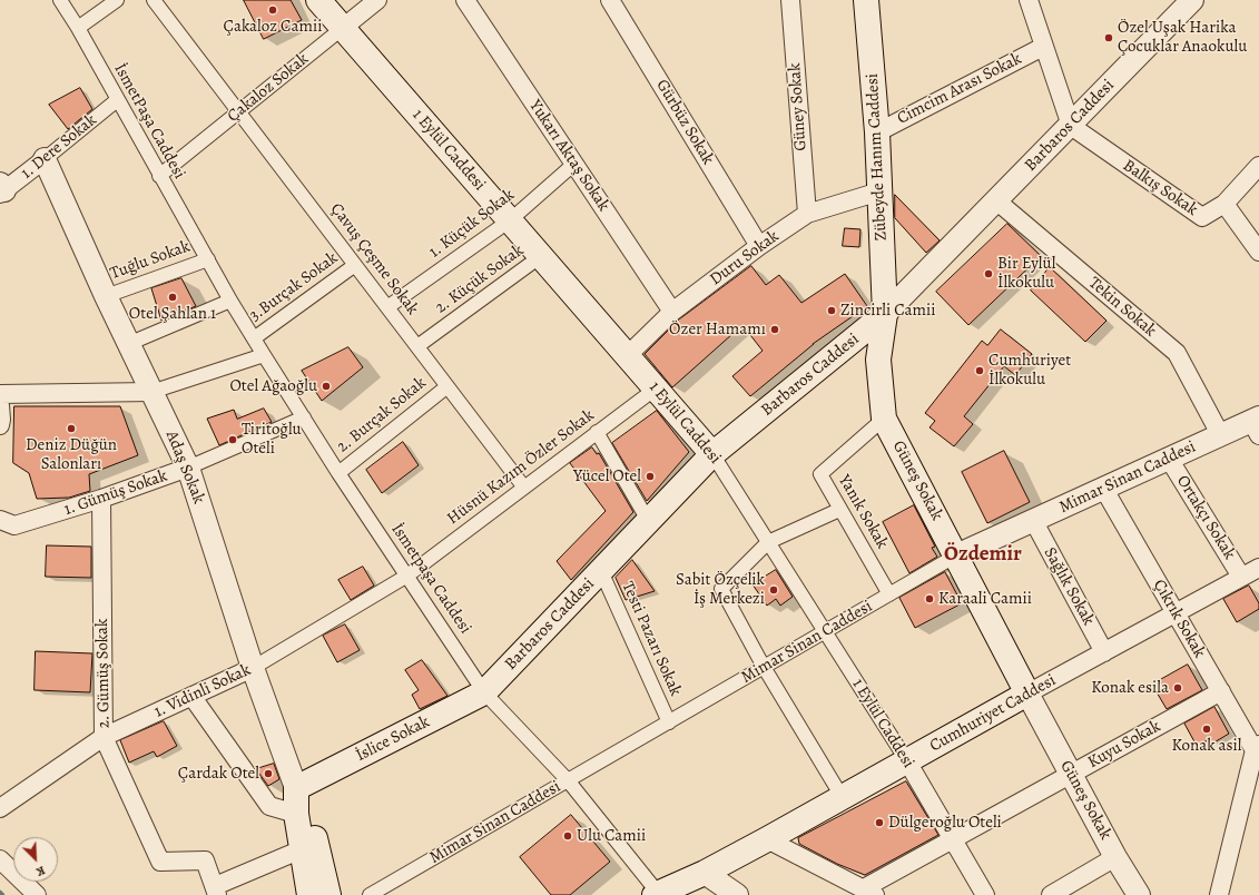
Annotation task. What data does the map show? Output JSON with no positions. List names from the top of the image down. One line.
{"streets":{"main road":["Barbaros Caddesi","1 Eylül Caddesi","Zübeyde Hanım Caddesi","Güneş Sokak","Cumhuriyet Caddesi","İslice Sokak"],"street":["Çakaloz Sokak","Cimcim Arası Sokak","Güney Sokak","İsmetPaşa Caddesi","Gürbüz Sokak","1. Dere Sokak","Yukarı Aktaş Sokak","Balkış Sokak","1. Küçük Sokak","Duru Sokak","Çavuş Çeşme Sokak","Tuğlu Sokak","2. Küçük Sokak","3.Burçak Sokak","Tekin Sokak","2. Burçak Sokak","Adaş Sokak","Hüsnü Kazım Özler Sokak","Mimar Sinan Caddesi","1. Gümüş Sokak","Yanık Sokak","Ortakçı Sokak","İsmetpaşa Caddesi","Sağlık Sokak","Çıkrık Sokak","Testi Pazarı Sokak","2. Gümüş Sokak","1. Vidinli Sokak","Kuyu Sokak"]},"crossings":[["Çakaloz Sokak","İsmetPaşa Caddesi"],["Çakaloz Sokak","1 Eylül Caddesi"],["Çakaloz Sokak","Çavuş Çeşme Sokak"],["Cimcim Arası Sokak","Zübeyde Hanım Caddesi"],["Güney Sokak","Duru Sokak"],["İsmetPaşa Caddesi","1. Dere Sokak"],["İsmetPaşa Caddesi","Tuğlu Sokak"],["İsmetPaşa Caddesi","İsmetpaşa Caddesi"],["Gürbüz Sokak","Duru Sokak"],["Barbaros Caddesi","1 Eylül Caddesi"],["Barbaros Caddesi","Zübeyde Hanım Caddesi"],["Barbaros Caddesi","Balkış Sokak"],["Barbaros Caddesi","Tekin Sokak"],["Barbaros Caddesi","Güneş Sokak"],["Barbaros Caddesi","İsmetpaşa Caddesi"],["Barbaros Caddesi","Testi Pazarı Sokak"],["Barbaros Caddesi","İslice Sokak"],["1. Dere Sokak","Adaş Sokak"],["1 Eylül Caddesi","1. Küçük Sokak"],["1 Eylül Caddesi","Duru Sokak"],["1 Eylül Caddesi","2. Küçük Sokak"],["1 Eylül Caddesi","Hüsnü Kazım Özler Sokak"],["1 Eylül Caddesi","Mimar Sinan Caddesi"],["1 Eylül Caddesi","Cumhuriyet Caddesi"],["1 Eylül Caddesi","Kuyu Sokak"],["Yukarı Aktaş Sokak","1. Küçük Sokak"],["Yukarı Aktaş Sokak","Duru Sokak"],["Zübeyde Hanım Caddesi","Duru Sokak"],["Zübeyde Hanım Caddesi","Güneş Sokak"],["1. Küçük Sokak","Çavuş Çeşme Sokak"],["Çavuş Çeşme Sokak","2. Küçük Sokak"],["Çavuş Çeşme Sokak","3.Burçak Sokak"],["Çavuş Çeşme Sokak","2. Burçak Sokak"],["Çavuş Çeşme Sokak","Hüsnü Kazım Özler Sokak"],["Tuğlu Sokak","Adaş Sokak"],["Tuğlu Sokak","İsmetpaşa Caddesi"],["3.Burçak Sokak","İsmetpaşa Caddesi"],["Tekin Sokak","Mimar Sinan Caddesi"],["2. Burçak Sokak","İsmetpaşa Caddesi"],["Adaş Sokak","1. Gümüş Sokak"],["Adaş Sokak","1. Vidinli Sokak"],["Adaş Sokak","İslice Sokak"],["Hüsnü Kazım Özler Sokak","İsmetpaşa Caddesi"],["Hüsnü Kazım Özler Sokak","1. Vidinli Sokak"],["Mimar Sinan Caddesi","Güneş Sokak"],["Mimar Sinan Caddesi","Yanık Sokak"],["Mimar Sinan Caddesi","Ortakçı Sokak"],["Mimar Sinan Caddesi","İsmetpaşa Caddesi"],["Mimar Sinan Caddesi","Sağlık Sokak"],["Mimar Sinan Caddesi","Çıkrık Sokak"],["Mimar Sinan Caddesi","Testi Pazarı Sokak"],["Güneş Sokak","Yanık Sokak"],["Güneş Sokak","Cumhuriyet Caddesi"],["Güneş Sokak","Kuyu Sokak"],["1. Gümüş Sokak","İsmetpaşa Caddesi"],["1. Gümüş Sokak","2. Gümüş Sokak"],["Ortakçı Sokak","Cumhuriyet Caddesi"],["İsmetpaşa Caddesi","1. Vidinli Sokak"],["İsmetpaşa Caddesi","Cumhuriyet Caddesi"],["İsmetpaşa Caddesi","İslice Sokak"],["Sağlık Sokak","Cumhuriyet Caddesi"],["Çıkrık Sokak","Cumhuriyet Caddesi"],["Çıkrık Sokak","Kuyu Sokak"],["2. Gümüş Sokak","1. Vidinli Sokak"]],"districts":["Özdemir"],"places":["Çakaloz Camii","Özel Uşak Harika Çocuklar Anaokulu","Bir Eylül İlkokulu","Otel Şahlan 1","Zincirli Camii","Özer Hamamı","Cumhuriyet İlkokulu","Otel Ağaoğlu","Deniz Düğün Salonları","Tiritoğlu Oteli","Yücel Otel","Sabit Özçelik İş Merkezi","Karaali Camii","Konak esila","Konak asil","Çardak Otel","Dülgeroğlu Oteli","Ulu Camii"],"north":"bottom right"}
